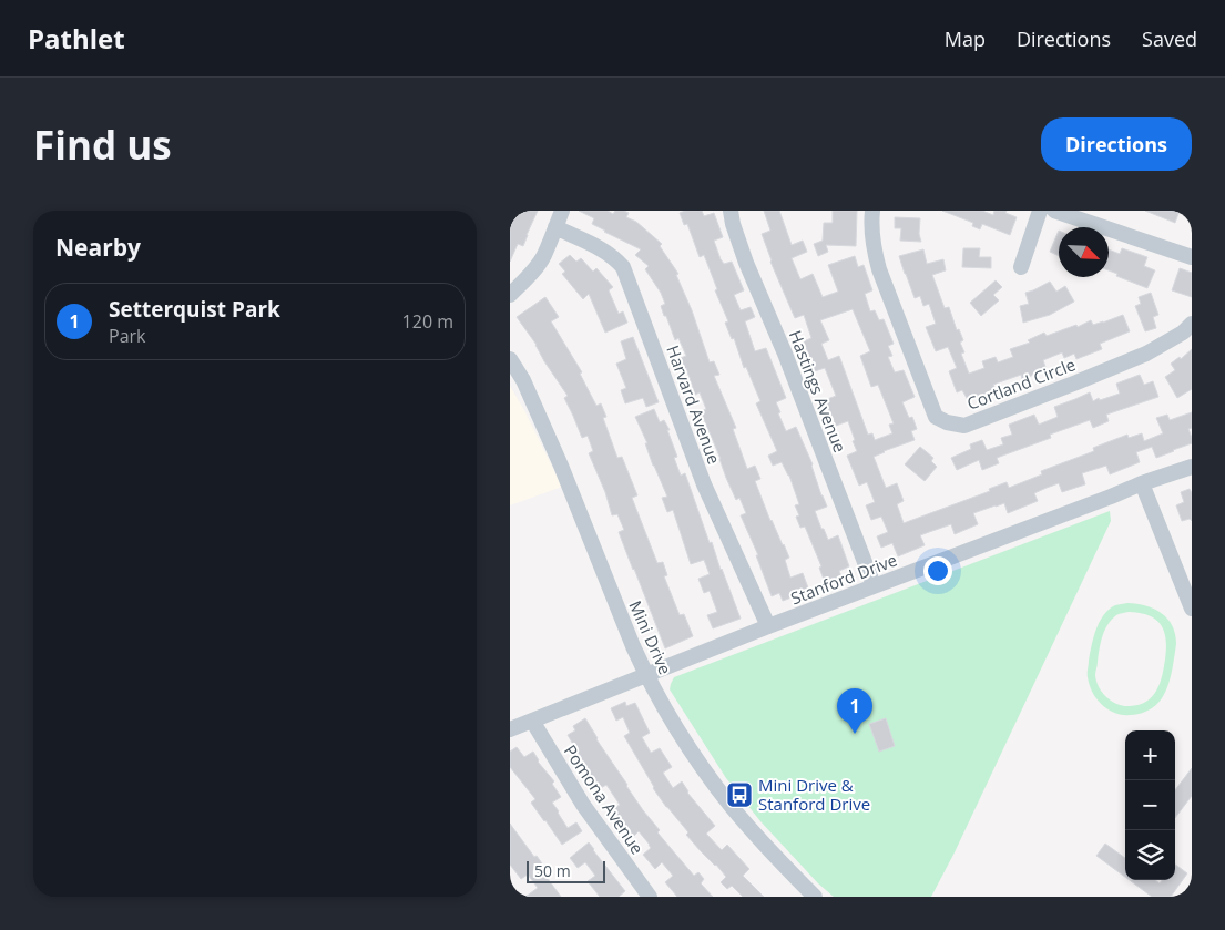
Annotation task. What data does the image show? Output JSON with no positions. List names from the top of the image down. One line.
{"streets":{"street":["Cortland Circle","Hastings Avenue","Harvard Avenue","Stanford Drive","Mini Drive","Pomona Avenue"]},"crossings":[["Hastings Avenue","Stanford Drive"],["Harvard Avenue","Stanford Drive"],["Stanford Drive","Mini Drive"],["Stanford Drive","Pomona Avenue"]],"places":{"bus stop":["Mini Drive & Stanford Drive"]},"scale_bar":"50 m","north":"bottom right","page":{"header":"Pathlet","nav":["Map","Directions","Saved"],"buttons":"Directions","title":"Find us","heading":"Nearby","list":[{"mark":"1","name":"Setterquist Park","note":"Park","value":"120 m"}],"pins":"1","map_buttons":["+","−"],"scale":"50 m"}}
